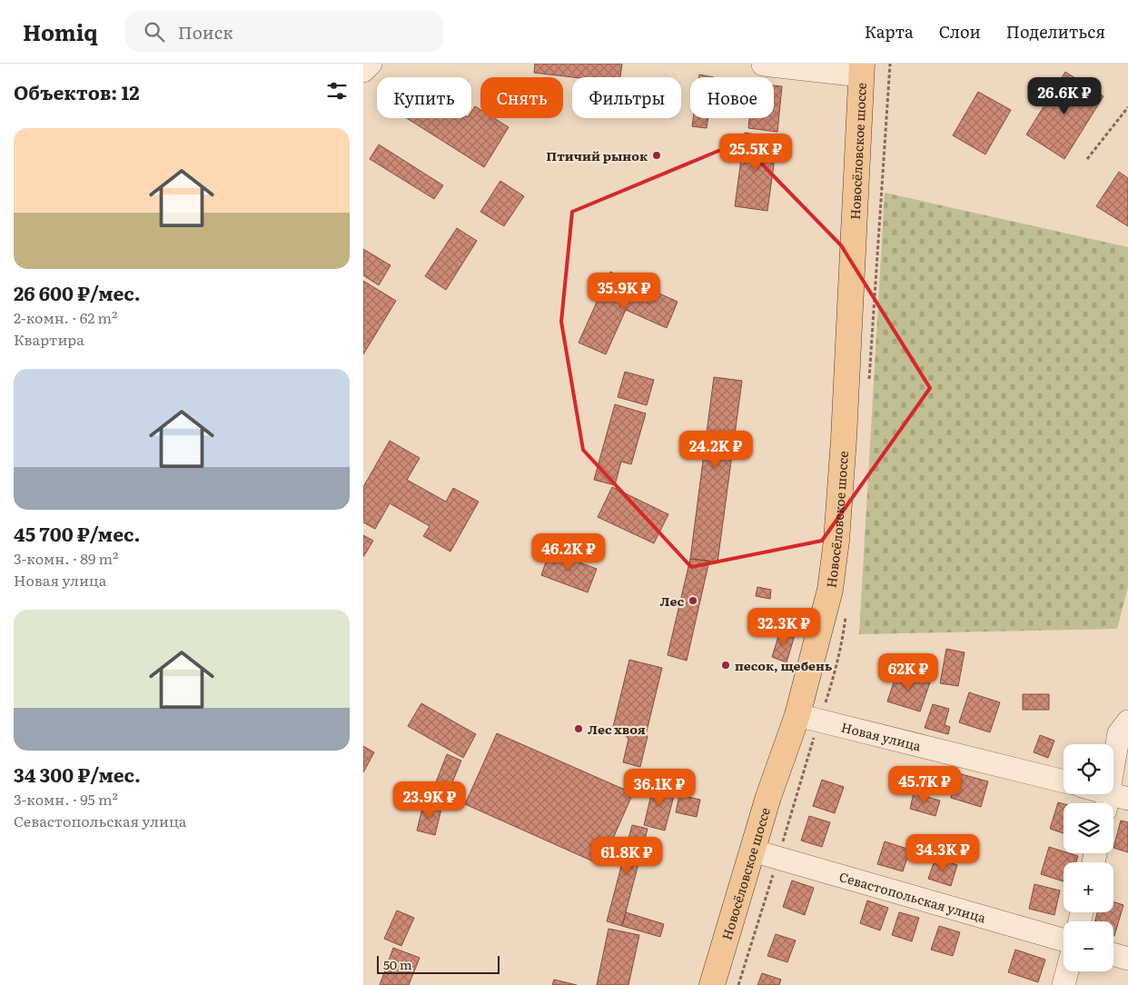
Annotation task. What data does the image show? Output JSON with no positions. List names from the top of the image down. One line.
{"streets":{"main road":["Новосёловское шоссе"],"street":["Новая улица","Севастопольская улица"]},"crossings":[["Новосёловское шоссе","Новая улица"],["Новосёловское шоссе","Севастопольская улица"]],"places":["Птичий рынок","Лес","песок, щебень","Лес хвоя"],"scale_bar":"50 m","page":{"header":"Homiq","search":"Поиск","nav":["Карта","Слои","Поделиться"],"heading":"Объектов: 12","price":["26.6K ₽","25.5K ₽","35.9K ₽","24.2K ₽","46.2K ₽","32.3K ₽","62K ₽","45.7K ₽","36.1K ₽","23.9K ₽","34.3K ₽","61.8K ₽"],"chip":["Купить","Снять","Фильтры","Новое"],"list":[{"name":"26 600 ₽/мес.","note":"2-комн. · 62 m² · Квартира"},{"name":"45 700 ₽/мес.","note":"3-комн. · 89 m² · Новая улица"},{"name":"34 300 ₽/мес.","note":"3-комн. · 95 m² · Севастопольская улица"}],"map_buttons":["+","−"],"scale":"50 m"}}
